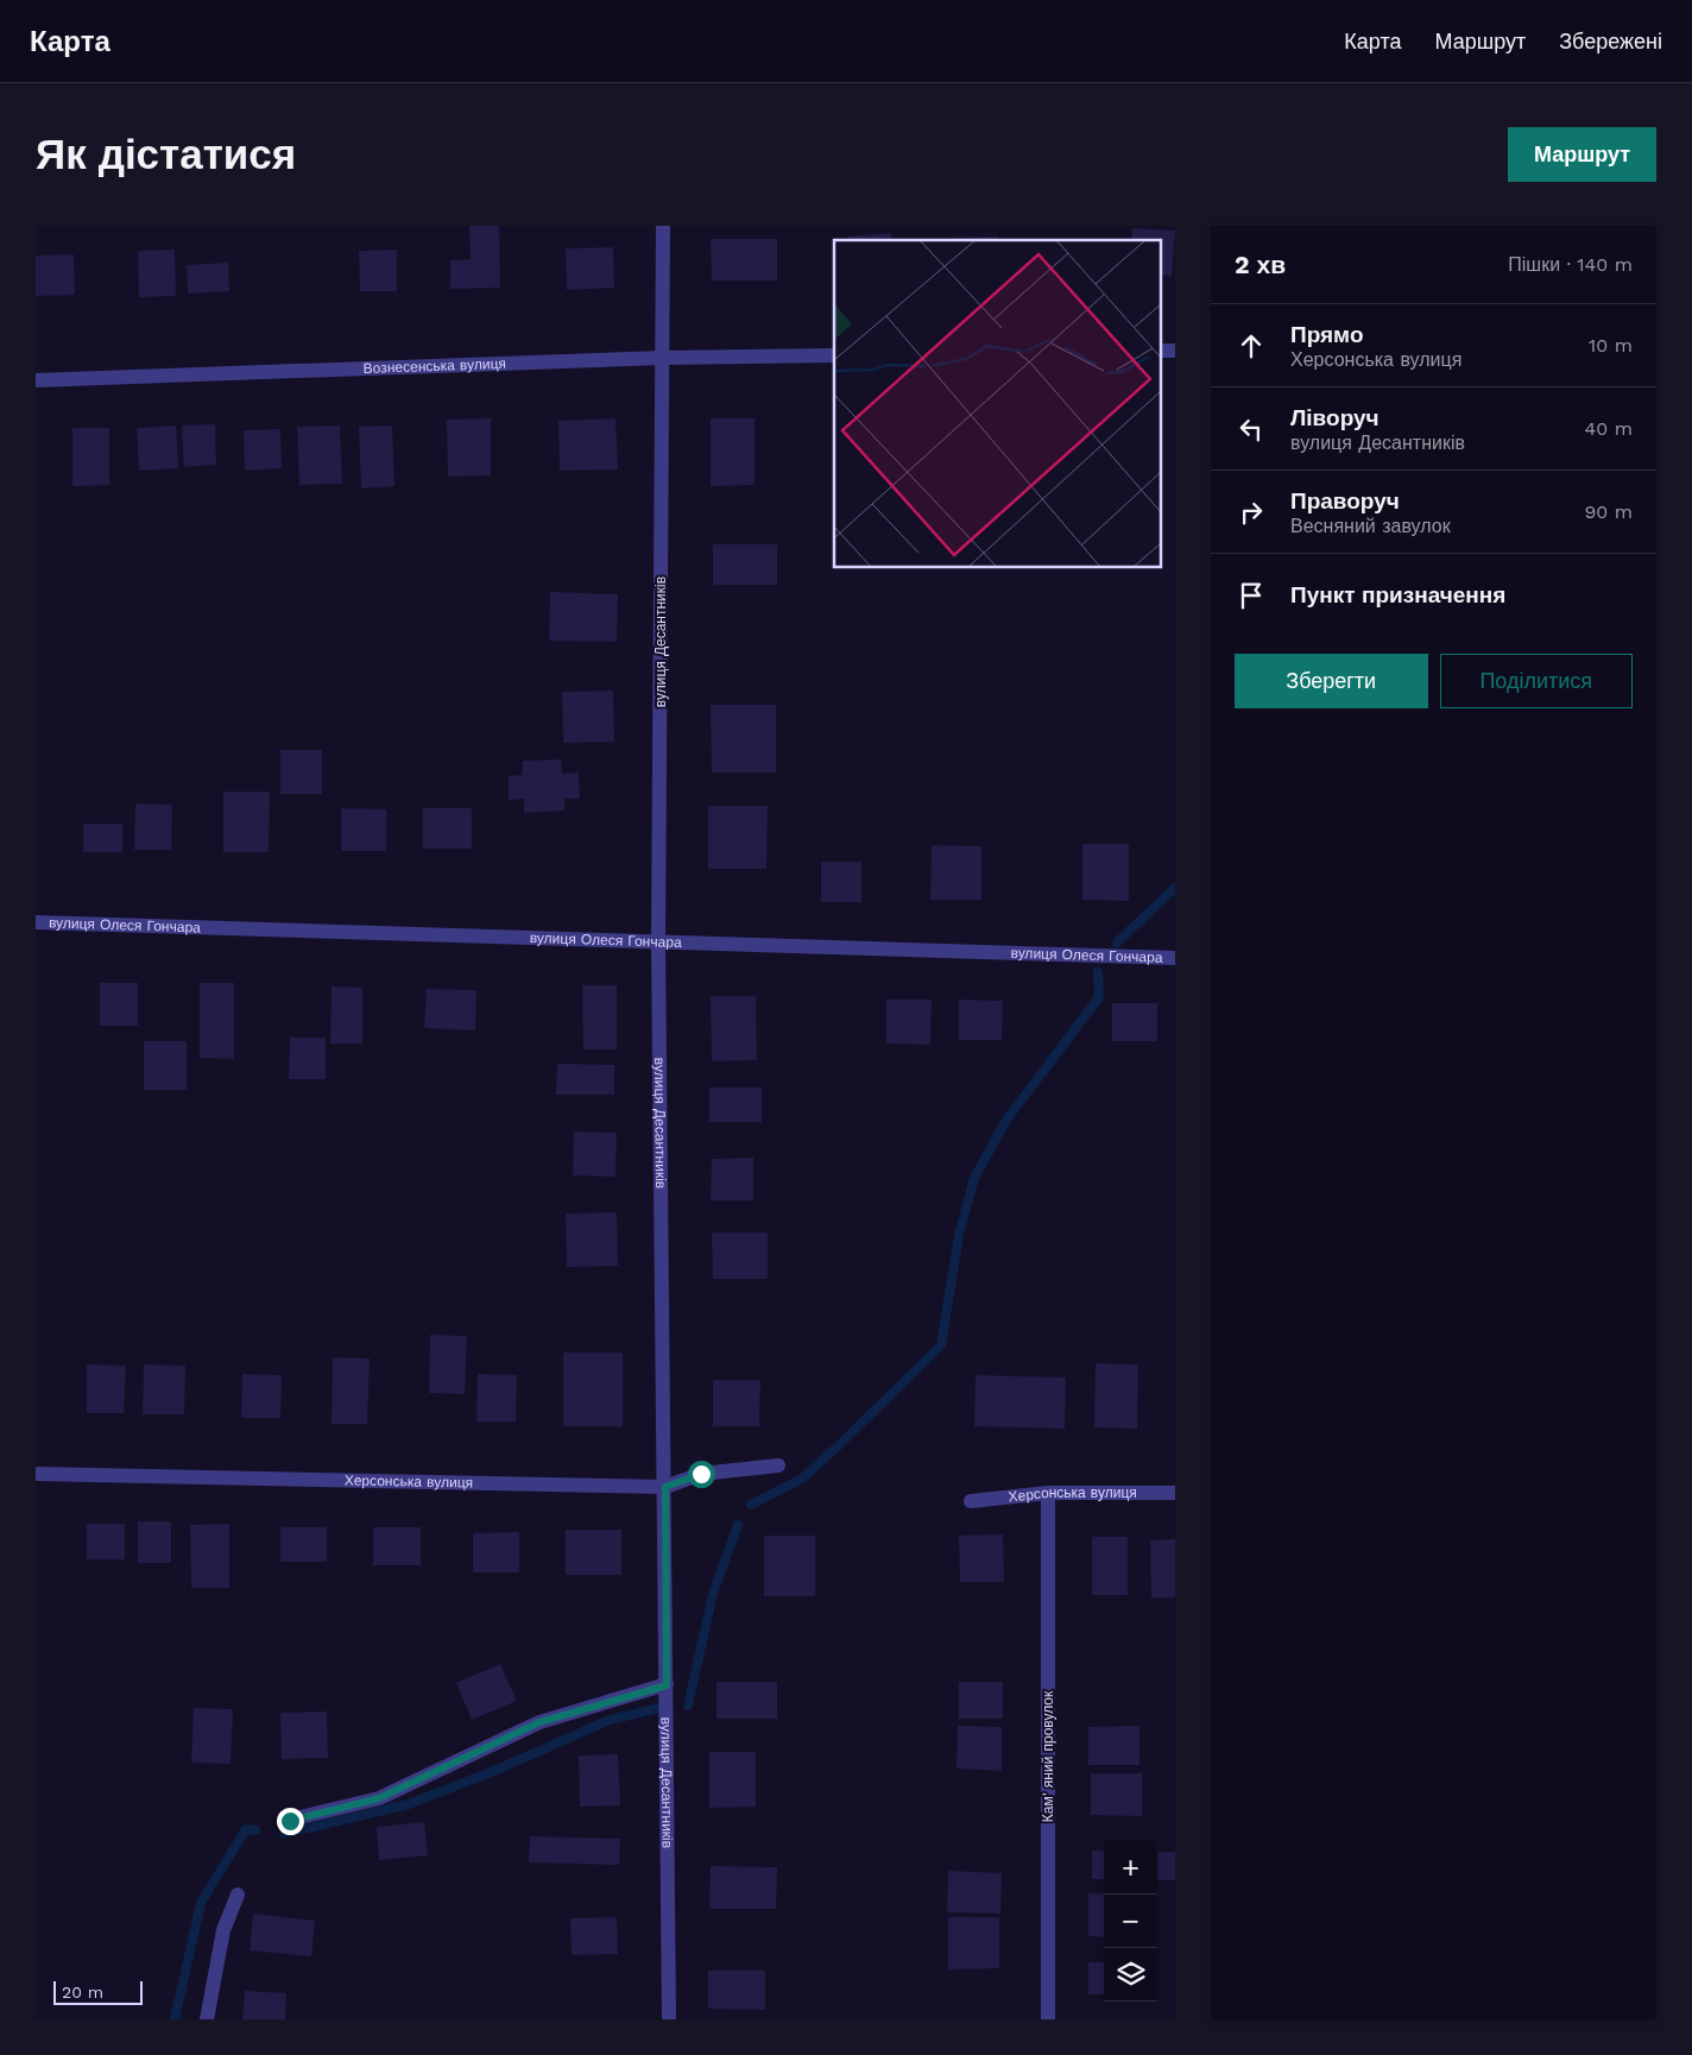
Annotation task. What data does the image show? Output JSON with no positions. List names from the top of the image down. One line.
{"streets":{"street":["Вознесенська вулиця","вулиця Десантників","вулиця Олеся Гончара","Херсонська вулиця","Камʼяний провулок"]},"crossings":[["Вознесенська вулиця","вулиця Десантників"],["вулиця Десантників","вулиця Олеся Гончара"],["вулиця Десантників","Херсонська вулиця"],["Херсонська вулиця","Камʼяний провулок"]],"scale_bar":"20 m","page":{"header":"Карта","nav":["Карта","Маршрут","Збережені"],"buttons":["Маршрут",["Зберегти","Поділитися"]],"title":"Як дістатися","heading":["2 хв","Пішки · 140 m"],"list":[["Прямо","Херсонська вулиця","10 m"],["Ліворуч","вулиця Десантників","40 m"],["Праворуч","Весняний завулок","90 m"],"Пункт призначення"],"map_buttons":["+","−"],"scale":"20 m"}}
